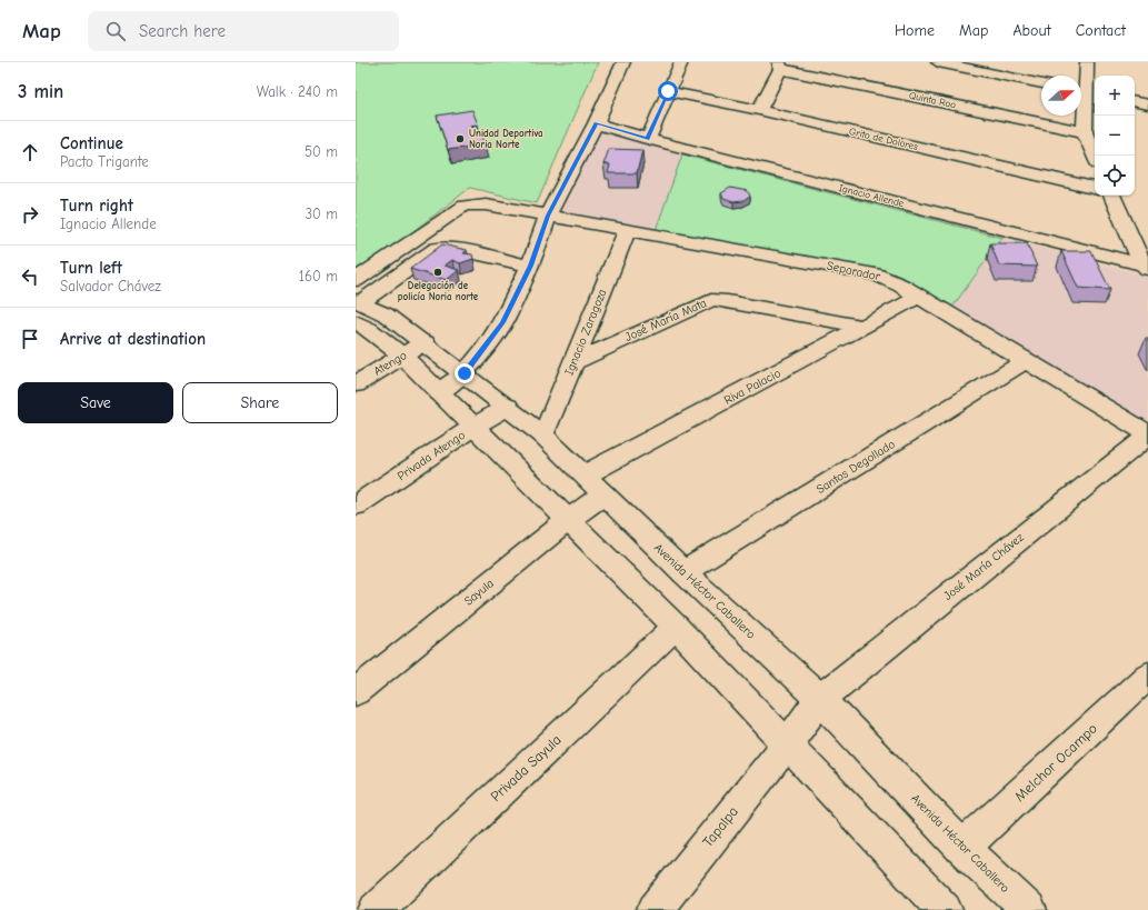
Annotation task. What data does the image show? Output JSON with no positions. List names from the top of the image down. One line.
{"streets":{"street":["Quinta Roo","Grito de Dolores","Ignacio Allende","Separador","José María Mata","Ignacio Zaragoza","Atengo","Riva Palacio","Privada Atengo","Santos Degollado","José María Chávez","Avenida Héctor Caballero","Sayula","Melchor Ocampo","Privada Sayula","Tapalpa"]},"crossings":[["Separador","Ignacio Zaragoza"],["Separador","Riva Palacio"],["Separador","Santos Degollado"],["Separador","José María Chávez"],["Separador","Avenida Héctor Caballero"],["José María Mata","Ignacio Zaragoza"],["José María Mata","Riva Palacio"],["Ignacio Zaragoza","Avenida Héctor Caballero"],["Atengo","Avenida Héctor Caballero"],["Riva Palacio","Avenida Héctor Caballero"],["Privada Atengo","Avenida Héctor Caballero"],["Santos Degollado","Avenida Héctor Caballero"],["José María Chávez","Avenida Héctor Caballero"],["José María Chávez","Tapalpa"],["Avenida Héctor Caballero","Sayula"],["Avenida Héctor Caballero","Melchor Ocampo"],["Avenida Héctor Caballero","Privada Sayula"],["Avenida Héctor Caballero","Tapalpa"]],"places":["Unidad Deportiva Noria Norte","Delegación de policía Noria norte"],"north":"right","page":{"header":"Map","search":"Search here","nav":["Home","Map","About","Contact"],"heading":["3 min","Walk · 240 m"],"map_buttons":["+","−"],"list":[["Continue","Pacto Trigante","50 m"],["Turn right","Ignacio Allende","30 m"],["Turn left","Salvador Chávez","160 m"],"Arrive at destination"],"buttons":["Save","Share"]}}
